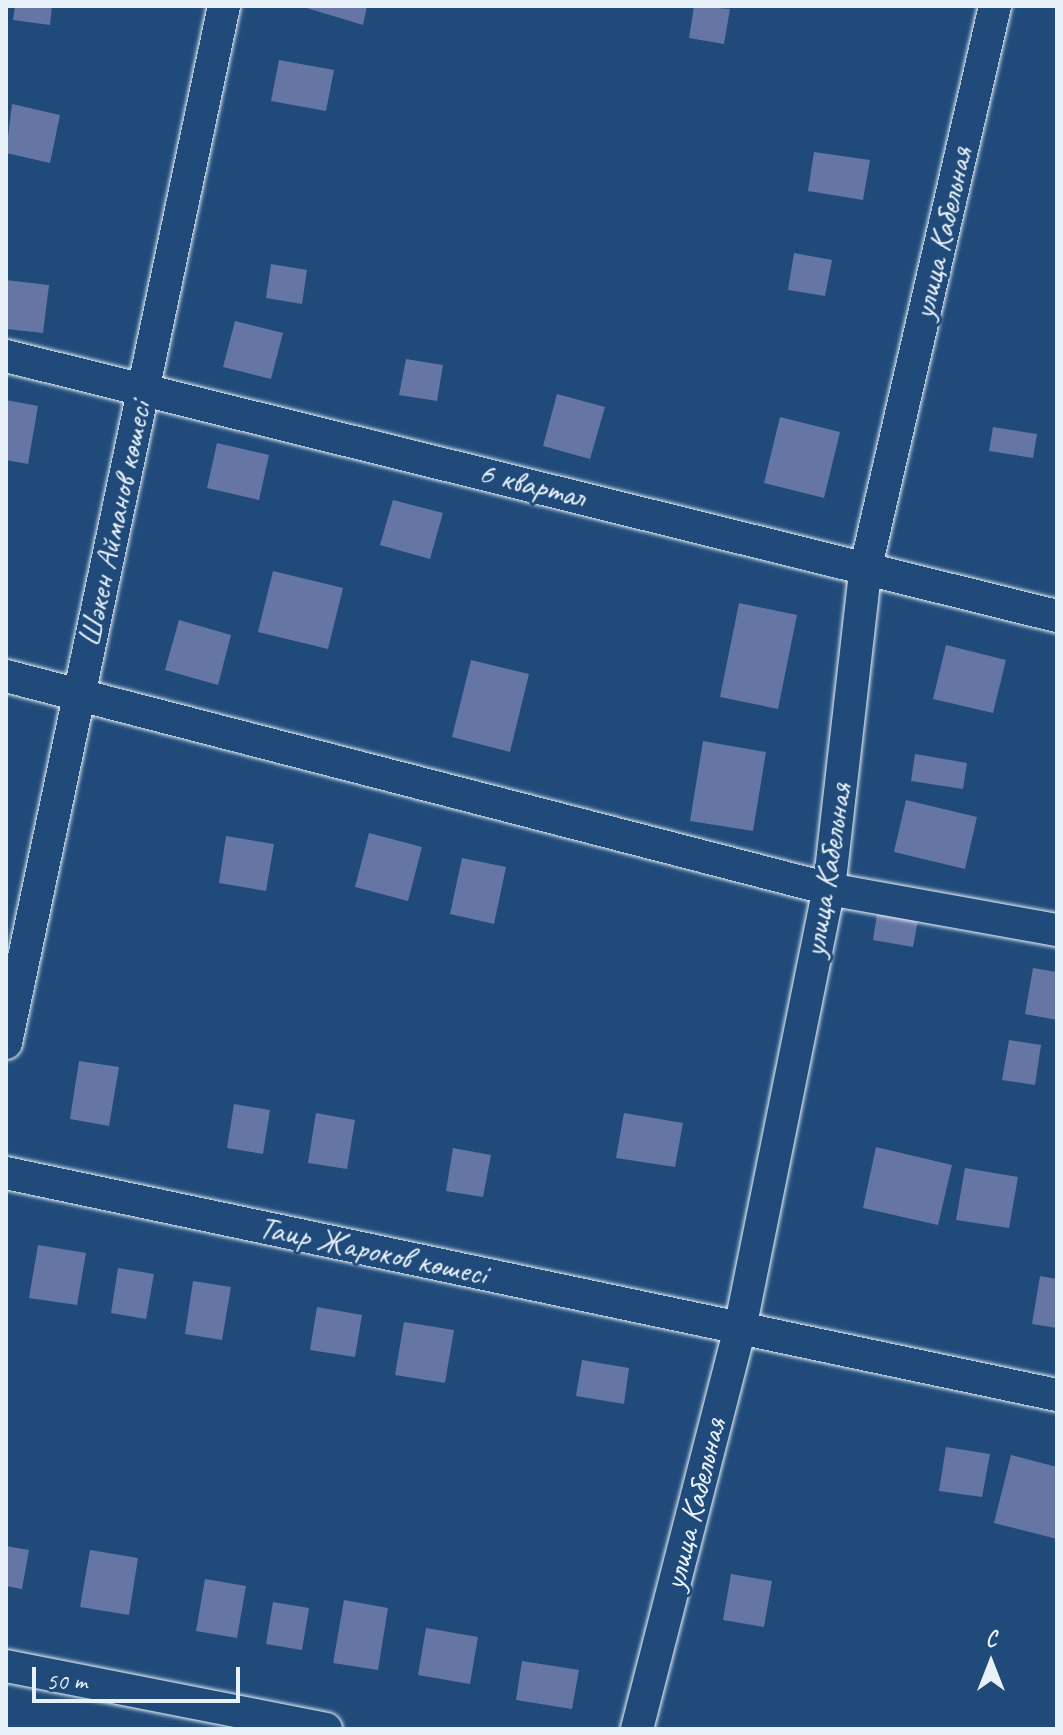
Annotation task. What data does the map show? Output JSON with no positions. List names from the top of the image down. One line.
{"streets":{"street":["улица Кабельная","6 квартал","Шәкен Айманов көшесі","Таир Жароков көшесі"]},"crossings":[["улица Кабельная","6 квартал"],["улица Кабельная","Таир Жароков көшесі"],["6 квартал","Шәкен Айманов көшесі"]],"scale_bar":"50 m","north":"top"}
